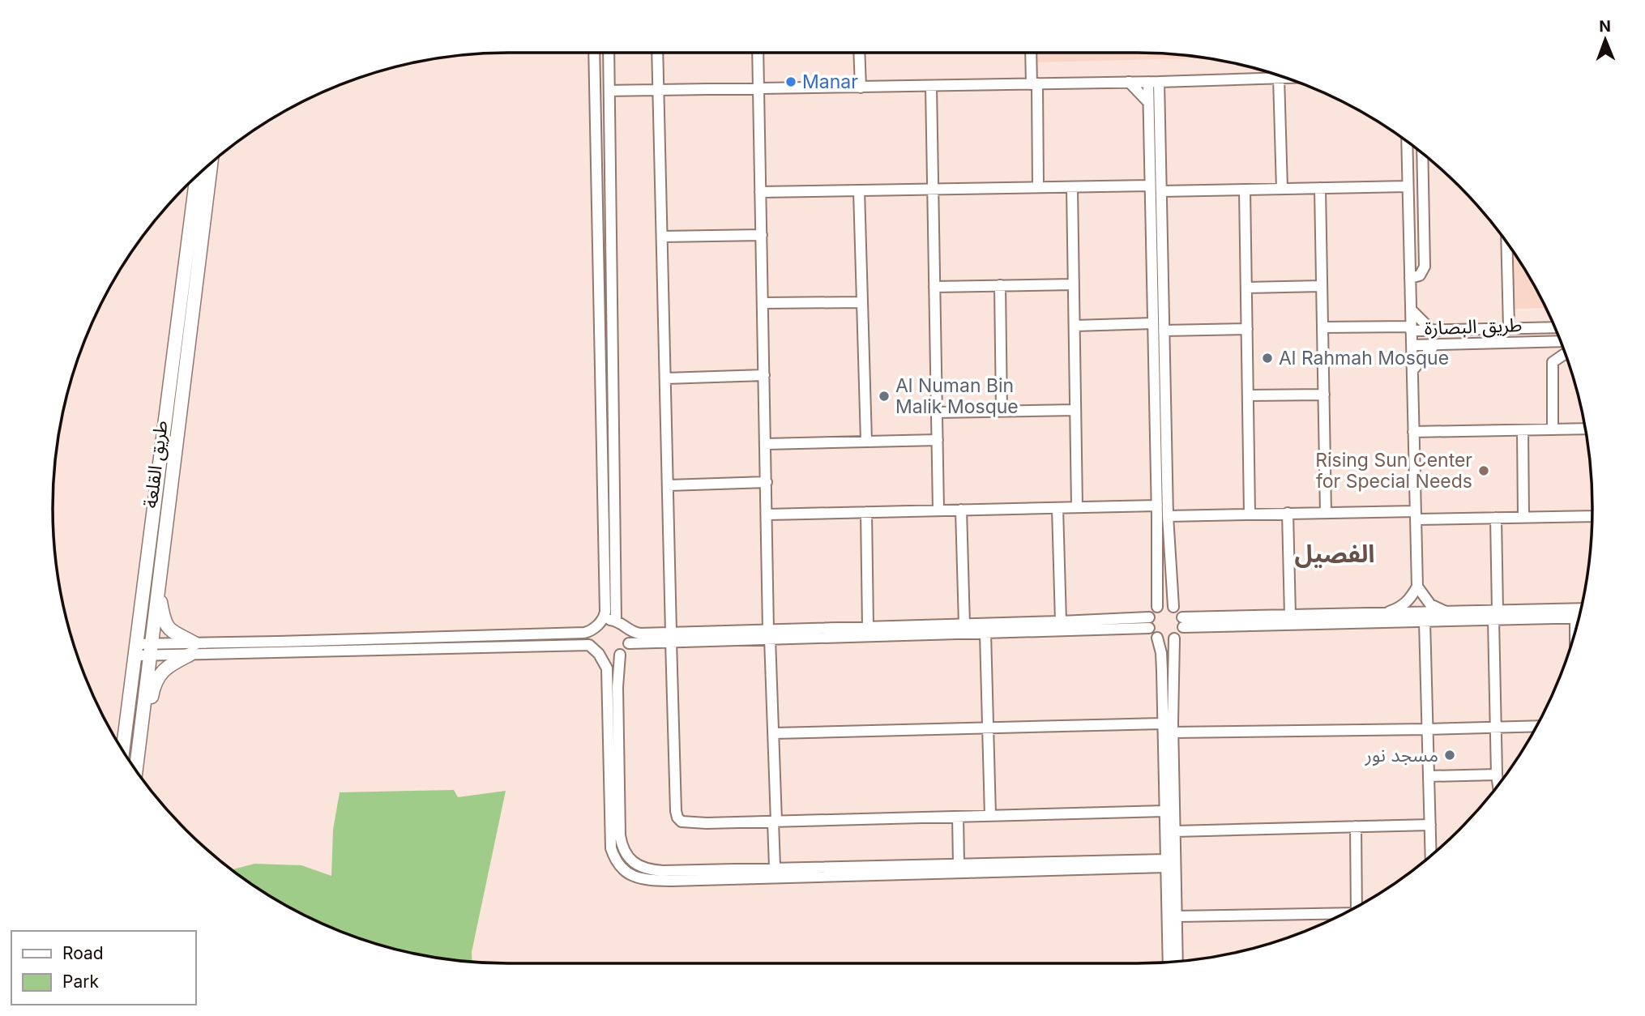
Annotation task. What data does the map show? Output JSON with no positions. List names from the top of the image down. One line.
{"streets":{"main road":["طريق القلعة"],"street":["طريق البصارة"]},"districts":["الفصيل"],"places":["Manar","Al Rahmah Mosque","Al Numan Bin Malik Mosque","Rising Sun Center for Special Needs","مسجد نور"],"legend":["Road","Park"],"north":"top"}
